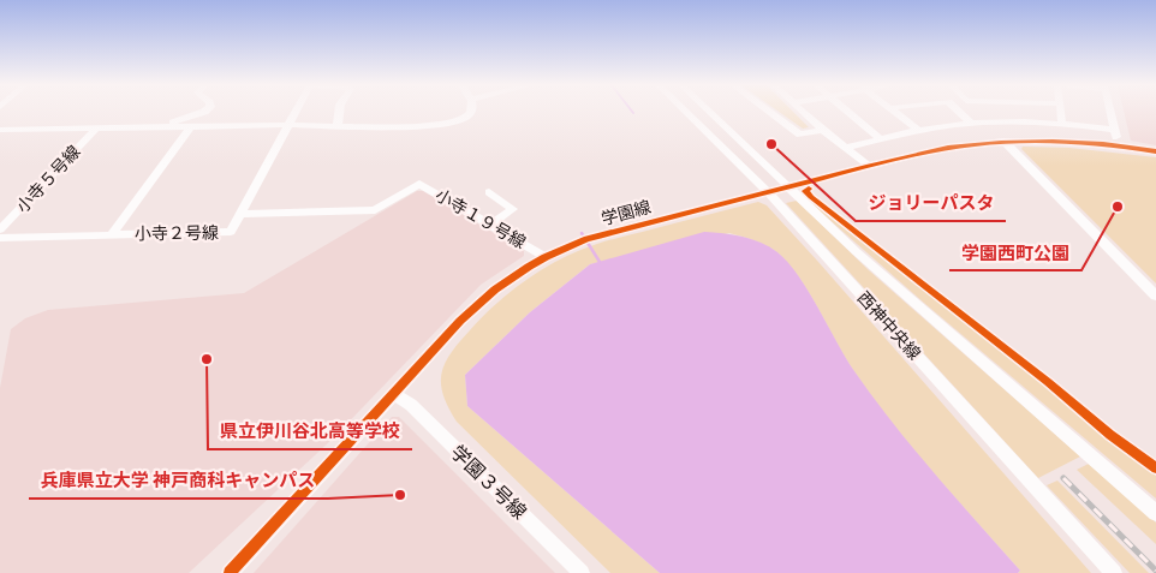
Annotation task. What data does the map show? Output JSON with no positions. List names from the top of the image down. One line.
{"streets":{"street":["小寺５号線","学園線","小寺１９号線","小寺２号線","西神中央線","学園３号線"]},"crossings":[["学園線","小寺１９号線"],["学園線","西神中央線"],["学園線","学園３号線"],["小寺１９号線","小寺２号線"]],"places":["ジョリーパスタ","学園西町公園","県立伊川谷北高等学校","兵庫県立大学 神戸商科キャンパス"]}
